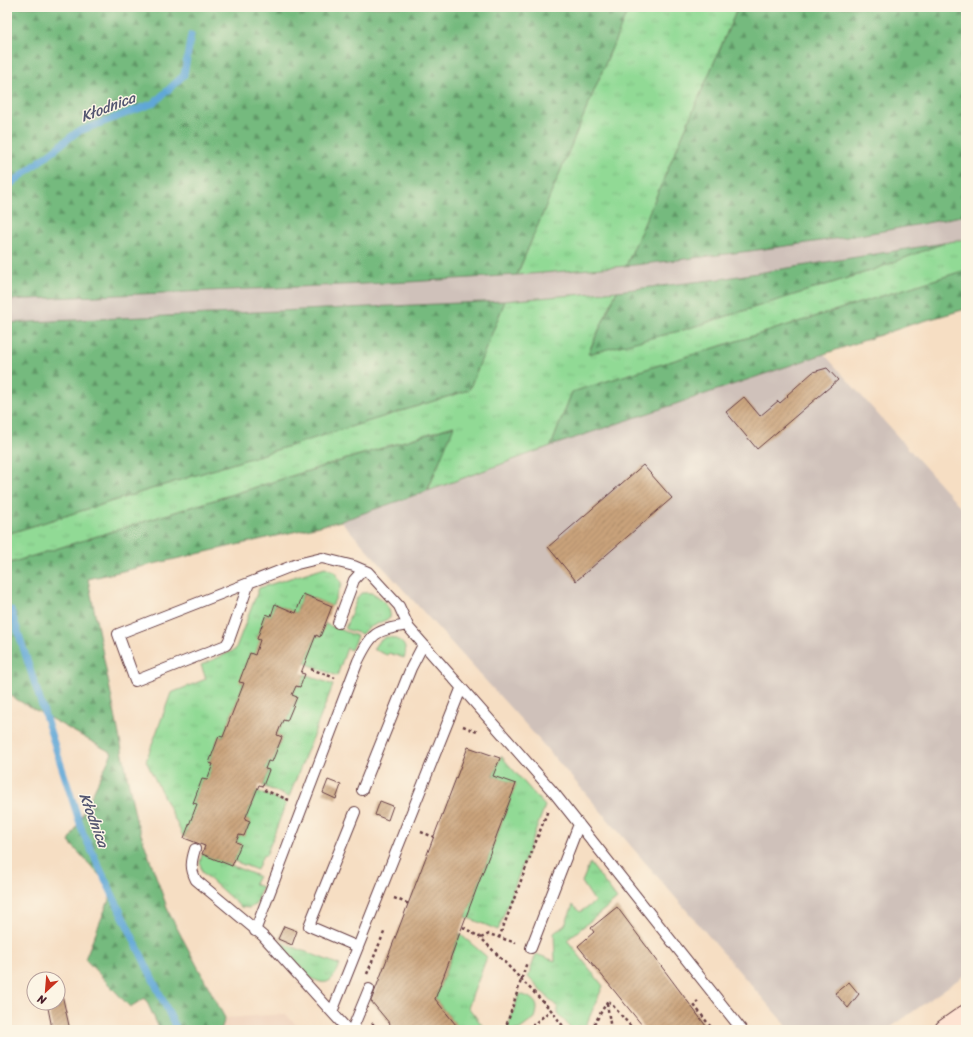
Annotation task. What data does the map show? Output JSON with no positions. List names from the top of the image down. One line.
{"water":["Kłodnica"],"north":"bottom left"}
